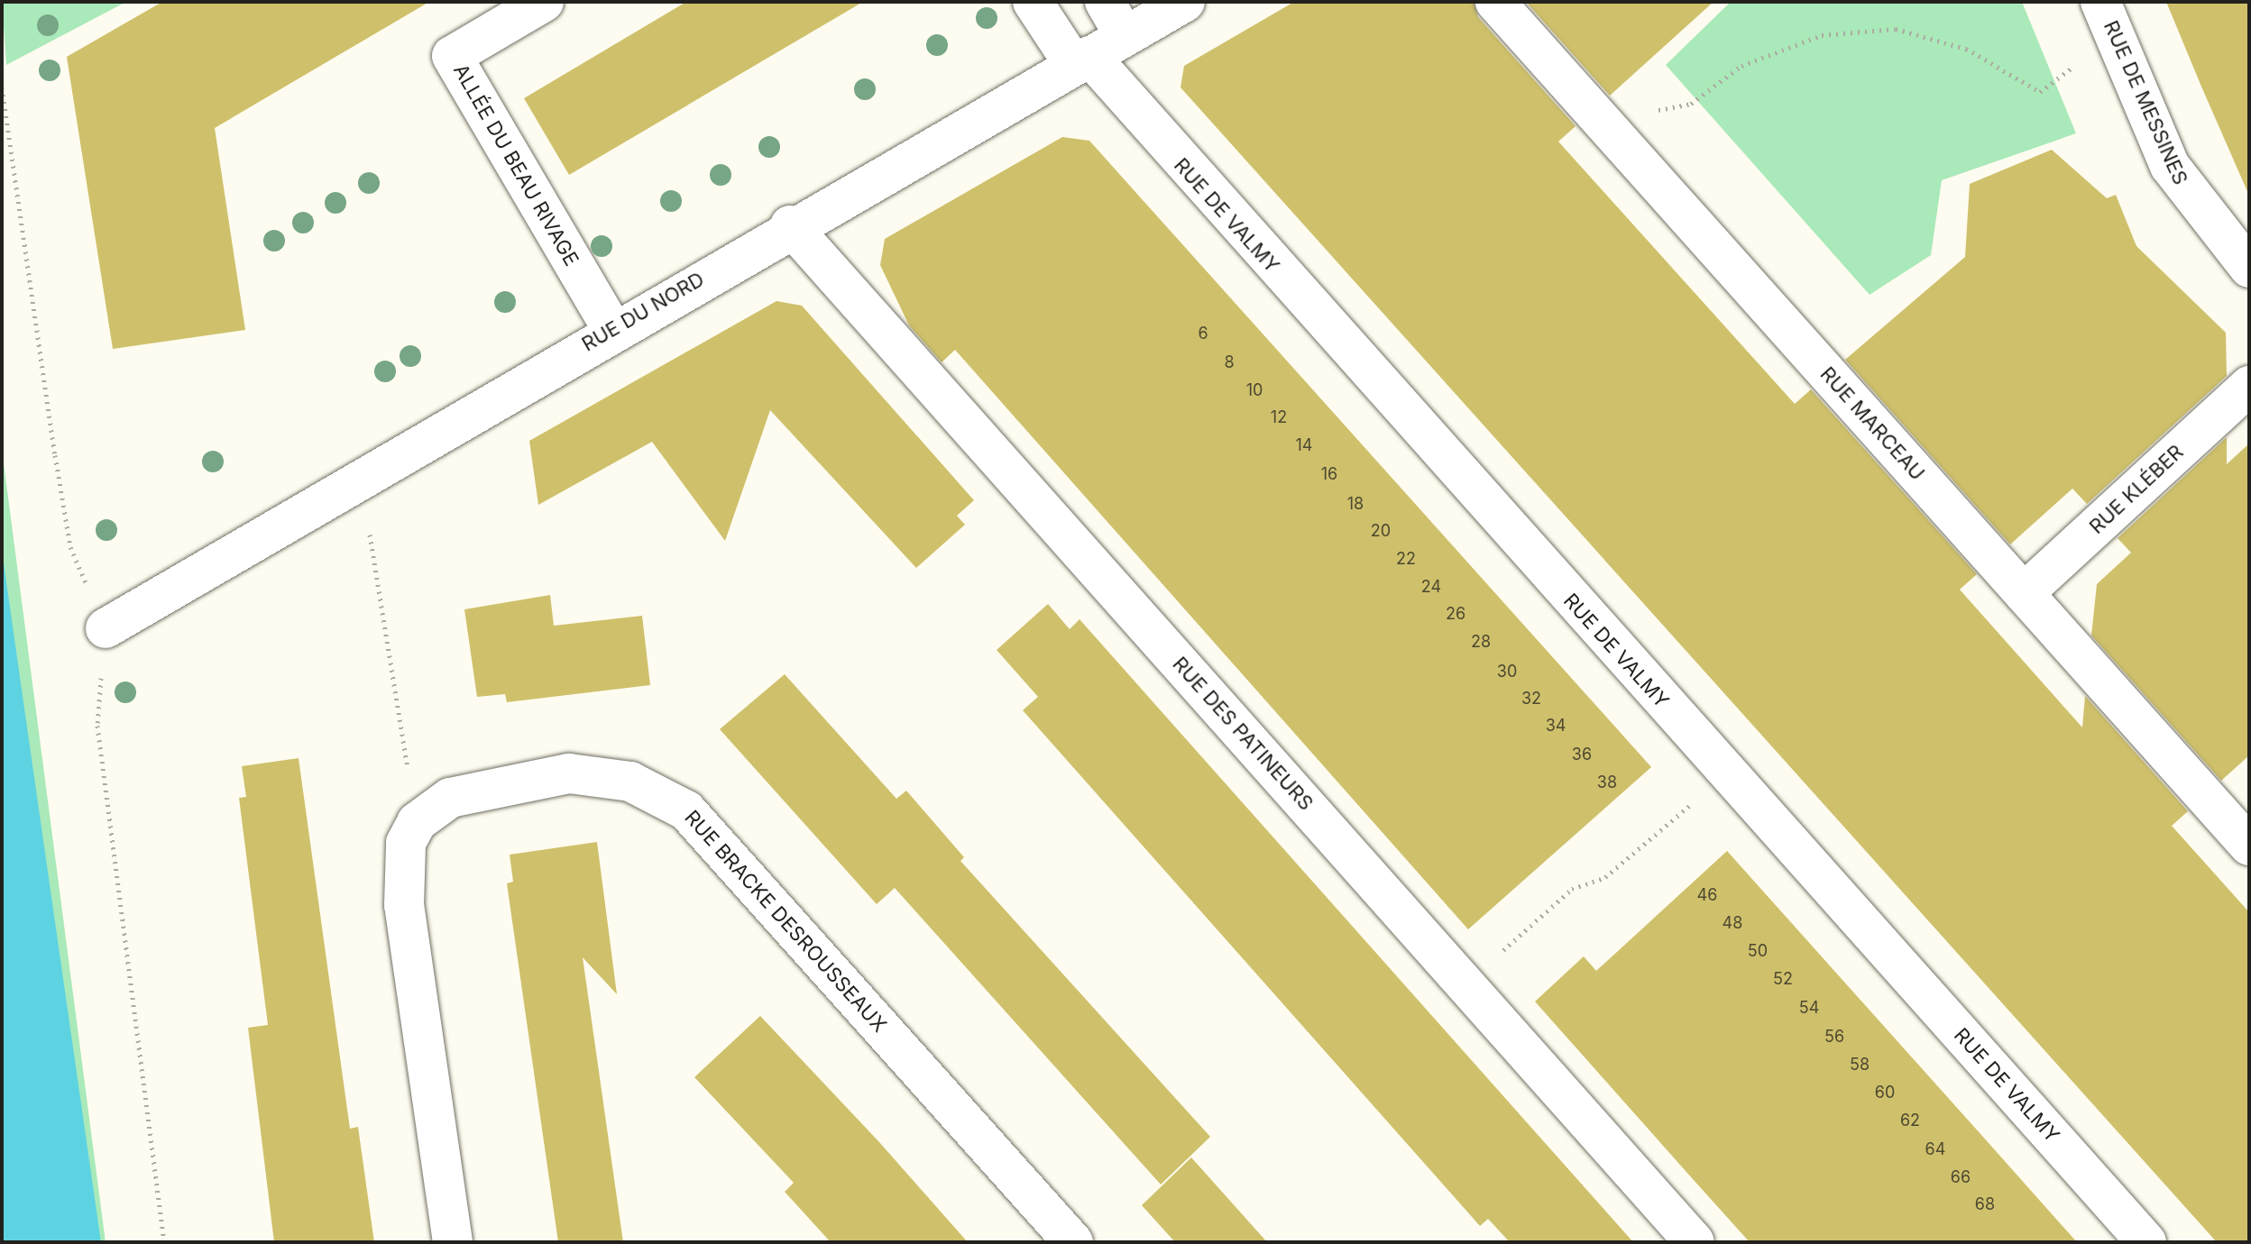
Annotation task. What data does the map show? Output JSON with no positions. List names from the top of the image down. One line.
{"streets":{"street":["RUE DE MESSINES","ALLÉE DU BEAU RIVAGE","RUE DE VALMY","RUE DU NORD","RUE MARCEAU","RUE KLÉBER","RUE DES PATINEURS","RUE BRACKE DESROUSSEAUX"]},"crossings":[["ALLÉE DU BEAU RIVAGE","RUE DU NORD"],["RUE DE VALMY","RUE DU NORD"],["RUE DU NORD","RUE DES PATINEURS"],["RUE MARCEAU","RUE KLÉBER"]],"house_numbers":["6","8","10","12","14","16","18","20","22","24","26","28","30","32","34","36","38","46","48","50","52","54","56","58","60","62","64","66","68"]}
